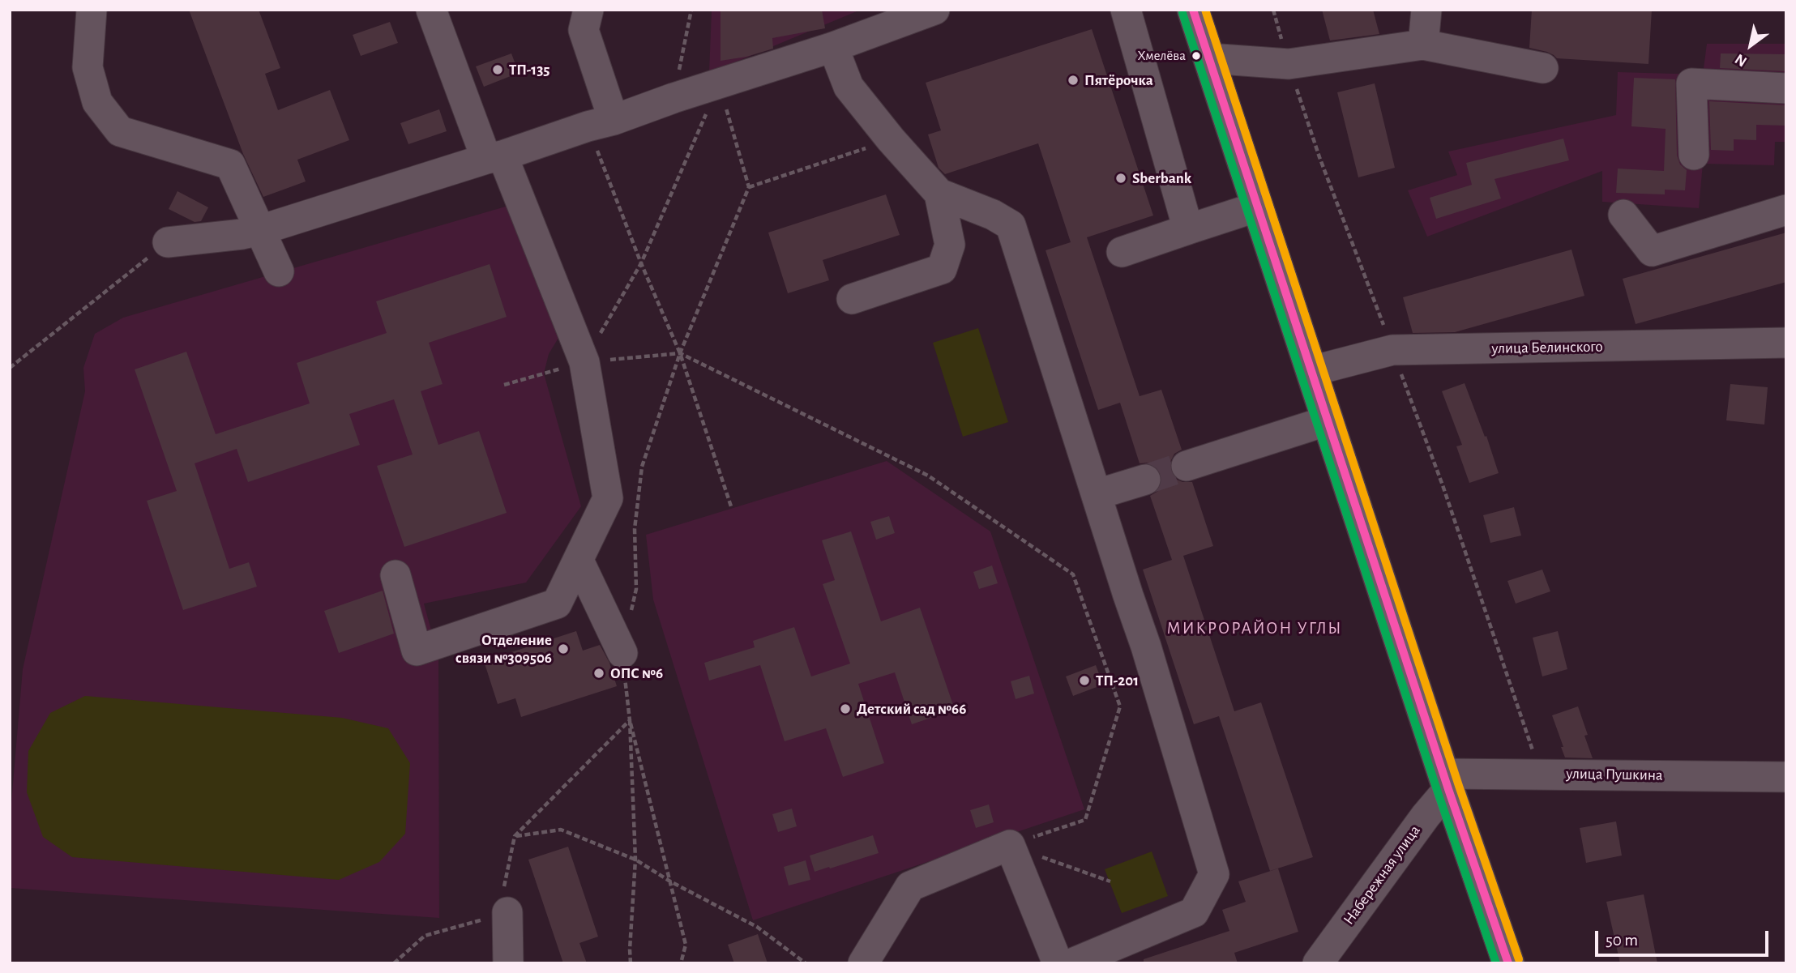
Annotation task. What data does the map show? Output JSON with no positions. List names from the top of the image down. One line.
{"streets":{"street":["улица Белинского","улица Пушкина","Набережная улица"]},"crossings":[["улица Пушкина","Набережная улица"]],"districts":["МИКРОРАЙОН УГЛЫ"],"places":["Хмелёва","ТП-135","Пятёрочка","Sberbank","Отделение связи №309506","ОПС №6","ТП-201","Детский сад №66"],"scale_bar":"50 m","north":"bottom left"}
